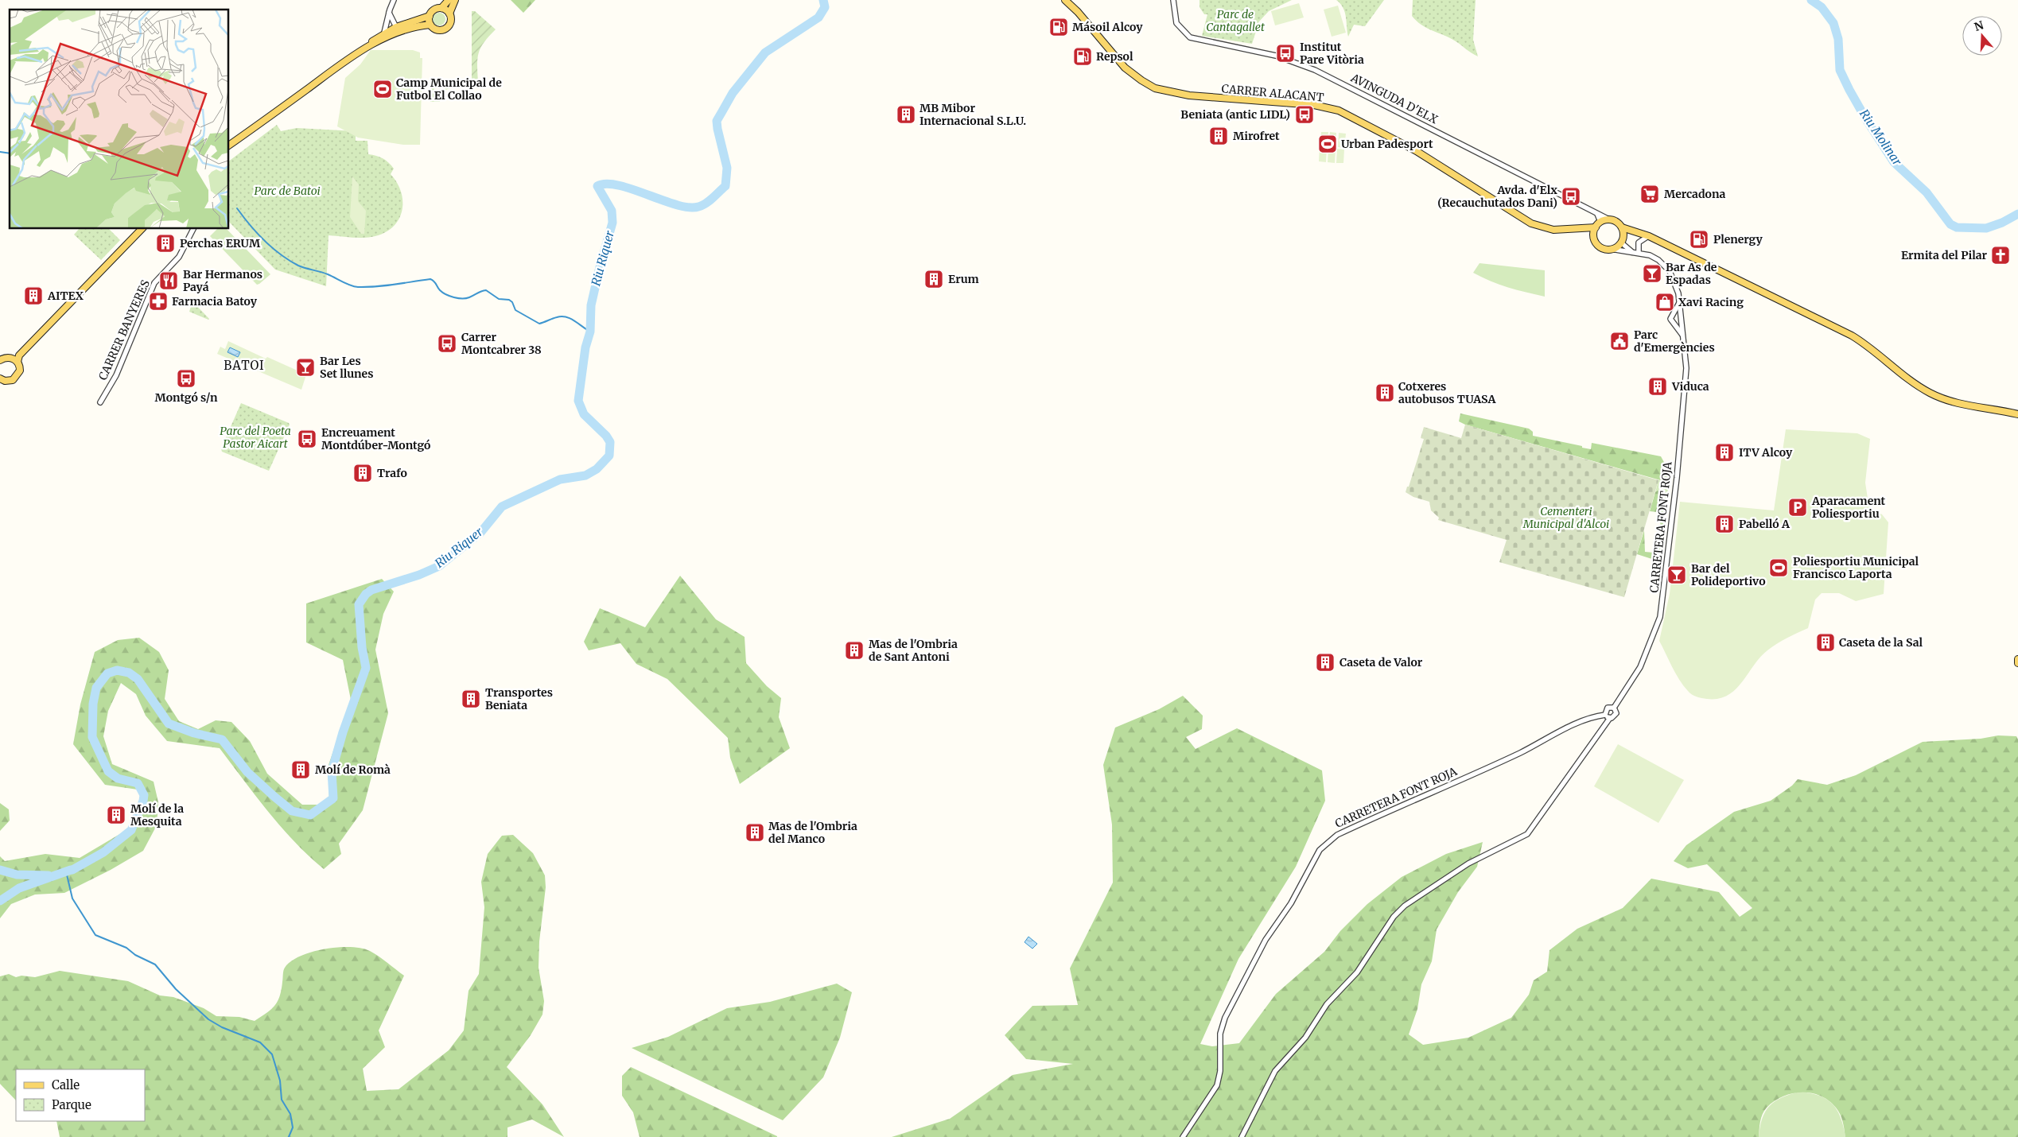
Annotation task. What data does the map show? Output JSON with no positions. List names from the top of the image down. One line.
{"streets":{"main road":["CARRER ALACANT"],"street":["AVINGUDA D'ELX","CARRER BANYERES","CARRETERA FONT ROJA"]},"crossings":[["CARRER ALACANT","AVINGUDA D'ELX"],["CARRER ALACANT","CARRETERA FONT ROJA"],["AVINGUDA D'ELX","CARRETERA FONT ROJA"]],"districts":["BATOI"],"water":["Riu Molinar","Riu Riquer"],"parks":["Parc de Cantagallet","Parc de Batoi","Parc del Poeta Pastor Aicart","Cementeri Municipal d'Alcoi"],"places":{"fuel station":["Másoil Alcoy","Repsol","Plenergy"],"bus stop":["Institut Pare Vitòria","Beniata (antic LIDL)","Avda. d'Elx (Recauchutados Dani)","Carrer Montcabrer 38","Montgó s/n","Encreuament Montdúber-Montgó"],"sports":["Camp Municipal de Futbol El Collao","Urban Padesport","Poliesportiu Municipal Francisco Laporta"],"building":["MB Mibor Internacional S.L.U.","Mirofret","Perchas ERUM","Erum","AITEX","Viduca","Cotxeres autobusos TUASA","ITV Alcoy","Trafo","Pabelló A","Caseta de la Sal","Mas de l'Ombria de Sant Antoni","Caseta de Valor","Transportes Beniata","Molí de Romà","Molí de la Mesquita","Mas de l'Ombria del Manco"],"supermarket":["Mercadona"],"church":["Ermita del Pilar"],"bar":["Bar As de Espadas","Bar Les Set llunes","Bar del Polideportivo"],"restaurant":["Bar Hermanos Payá"],"pharmacy":["Farmacia Batoy"],"shop":["Xavi Racing"],"public building":["Parc d'Emergències"],"parking":["Aparacament Poliesportiu"]},"legend":["Calle","Parque"],"north":"top"}
